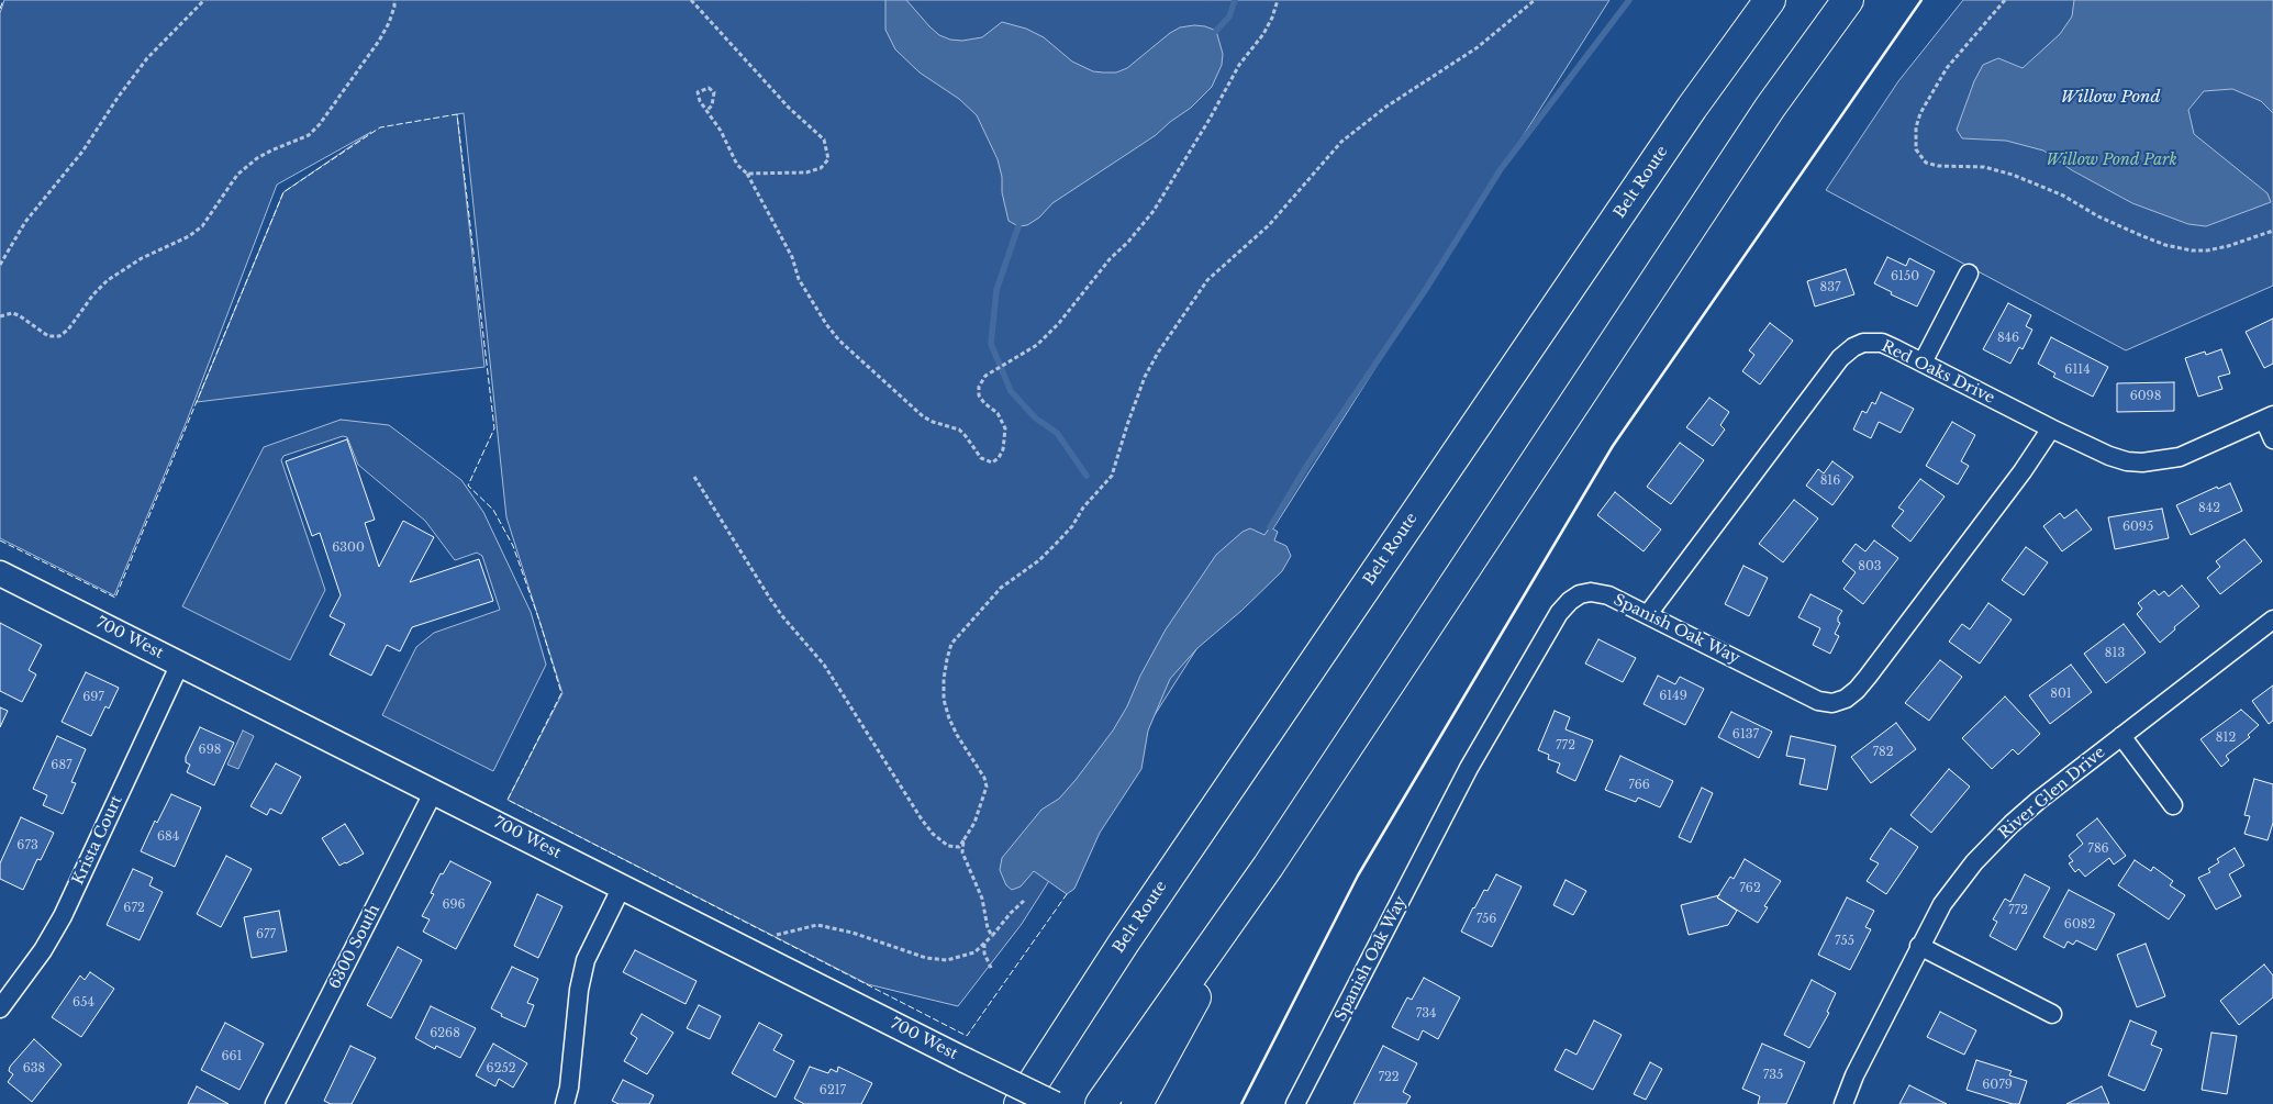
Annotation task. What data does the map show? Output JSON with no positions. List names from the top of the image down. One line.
{"streets":{"highway":["Belt Route"],"main road":["700 West"],"street":["Red Oaks Drive","Spanish Oak Way","River Glen Drive","Krista Court","6300 South"]},"crossings":[["Red Oaks Drive","Spanish Oak Way"],["700 West","Krista Court"],["700 West","6300 South"]],"water":["Willow Pond"],"parks":["Willow Pond Park"],"house_numbers":["6150","837","846","6114","6098","816","842","6095","6300","803","813","801","6149","697","6137","812","772","698","782","687","766","684","673","786","762","696","672","772","756","6082","677","755","654","734","6268","661","638","6252","735","722","6079","6217"]}
